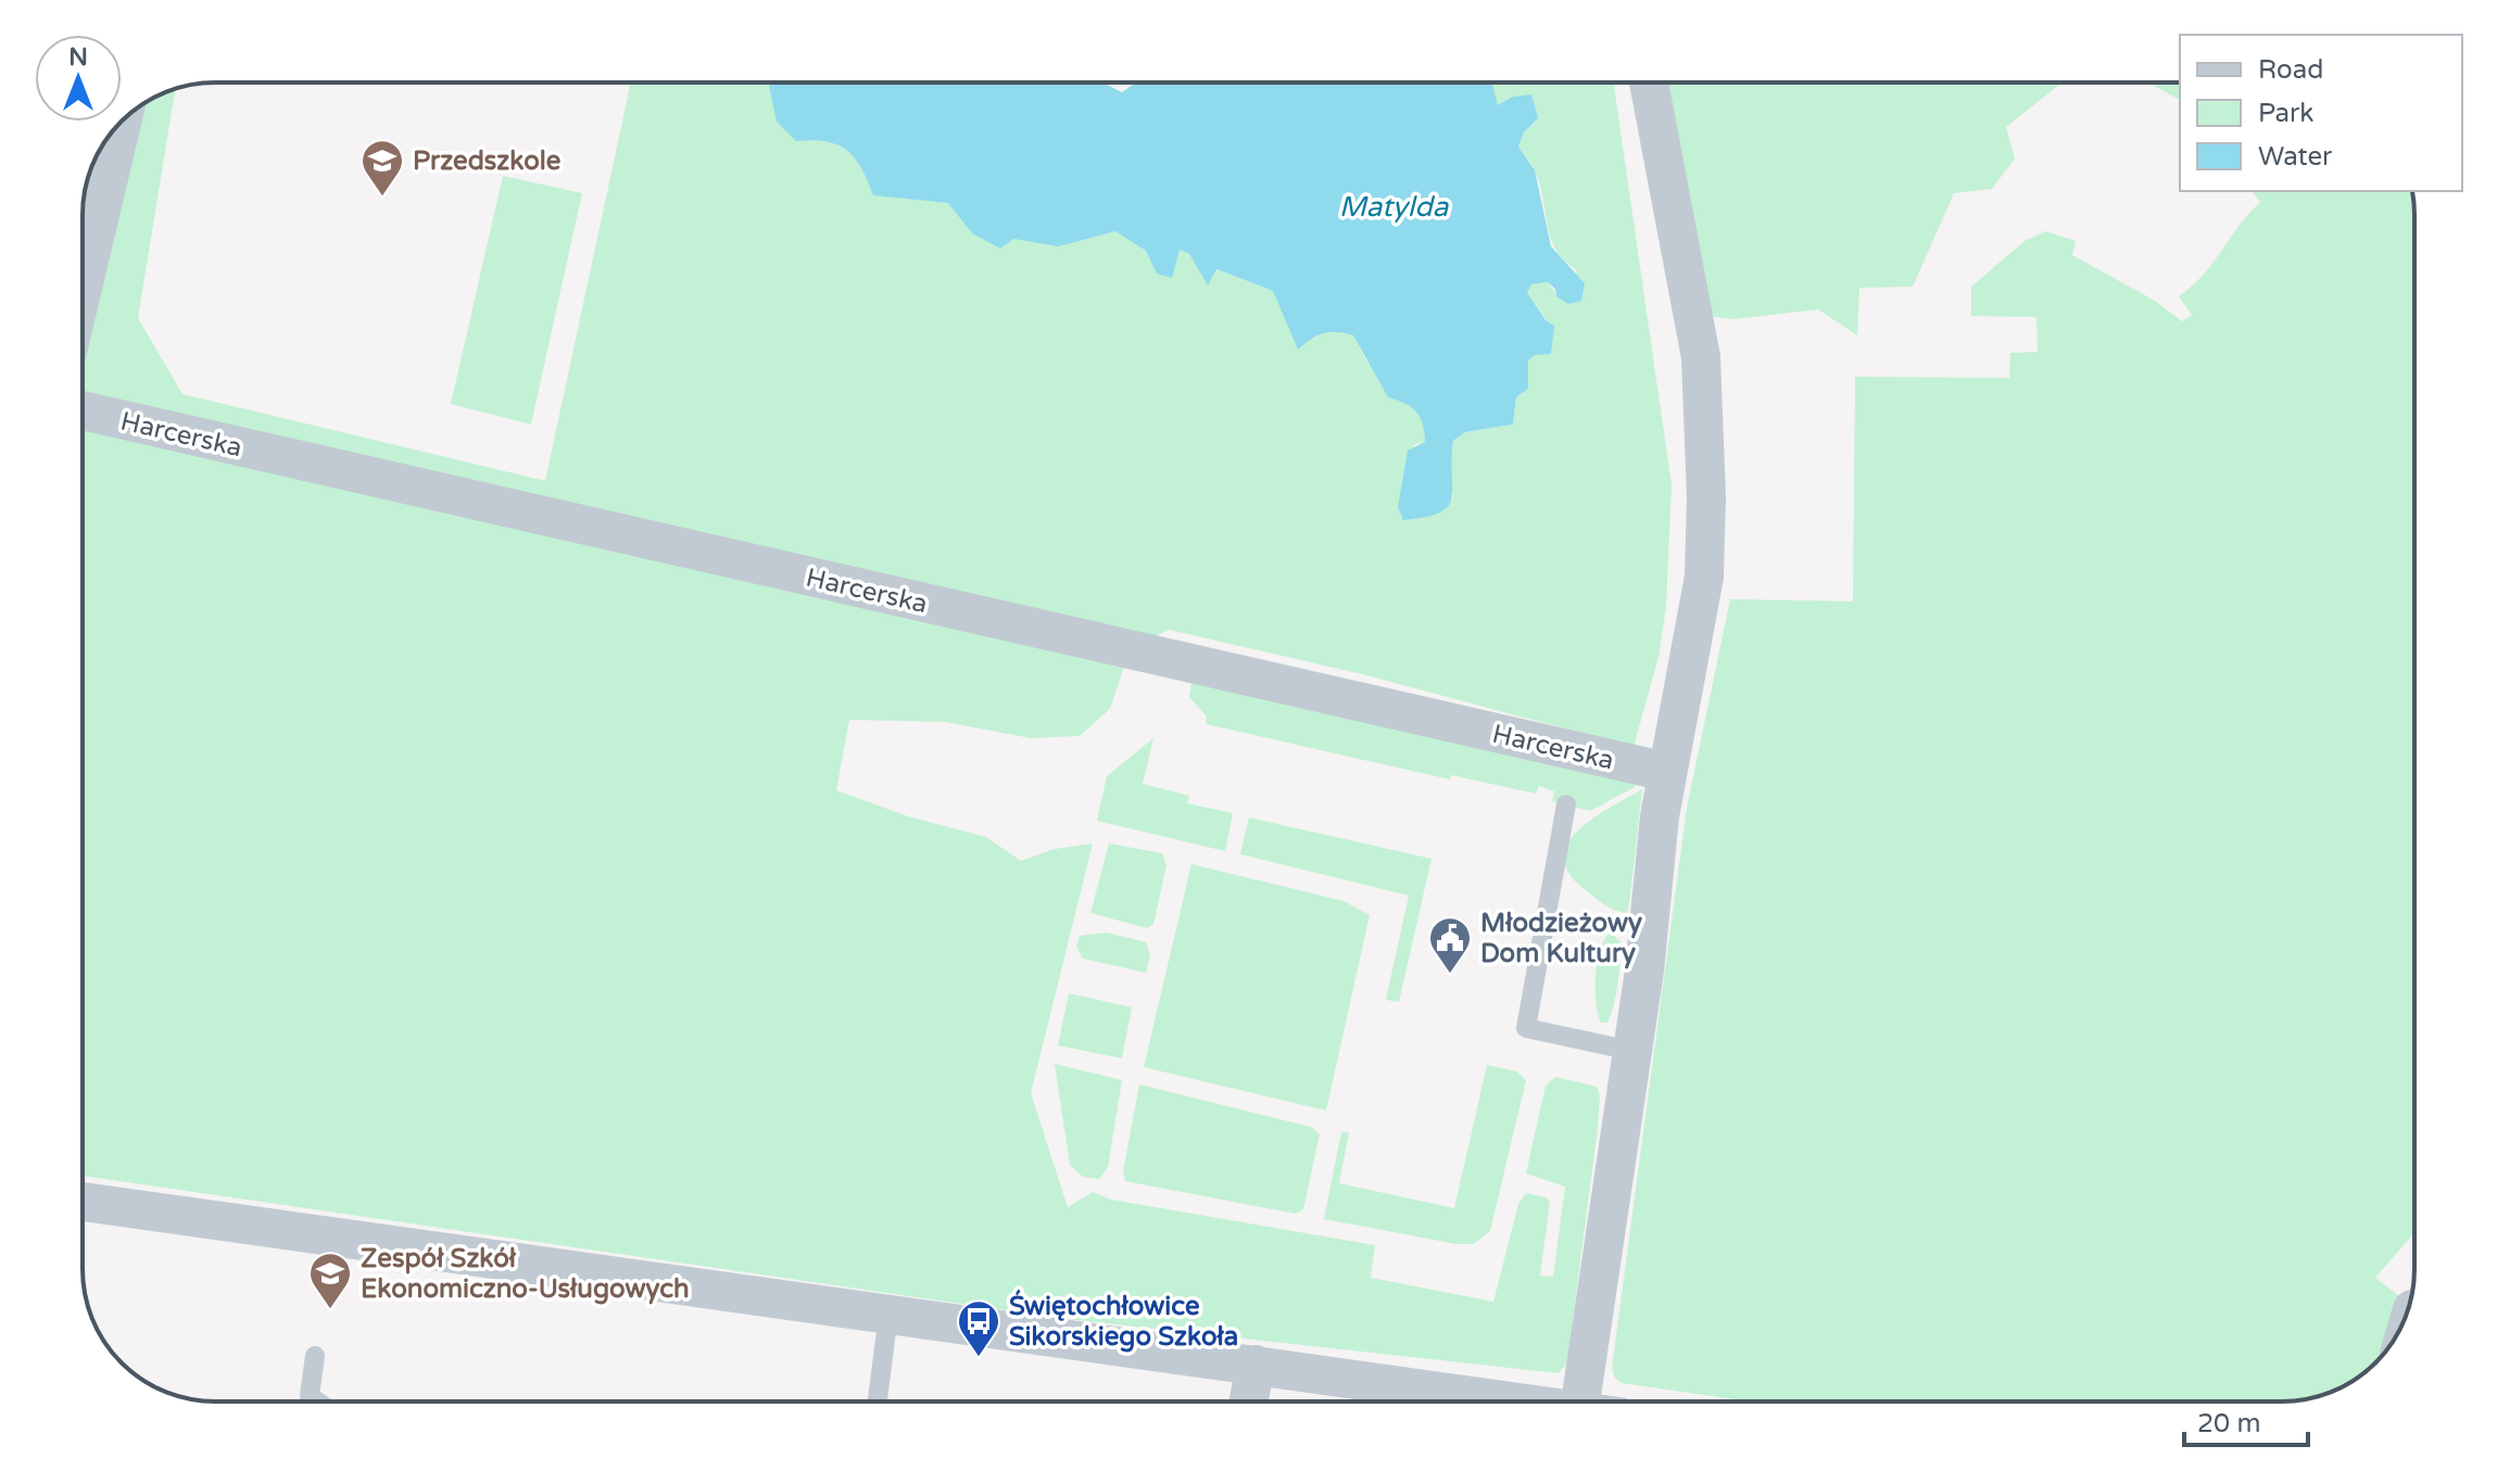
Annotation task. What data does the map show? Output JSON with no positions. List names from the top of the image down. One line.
{"streets":{"street":["Harcerska"]},"water":["Matylda"],"places":{"school or university":["Przedszkole","Zespół Szkół Ekonomiczno-Usługowych"],"public building":["Młodzieżowy Dom Kultury"],"bus stop":["Świętochłowice Sikorskiego Szkoła"]},"legend":["Road","Park","Water"],"scale_bar":"20 m","north":"top"}
